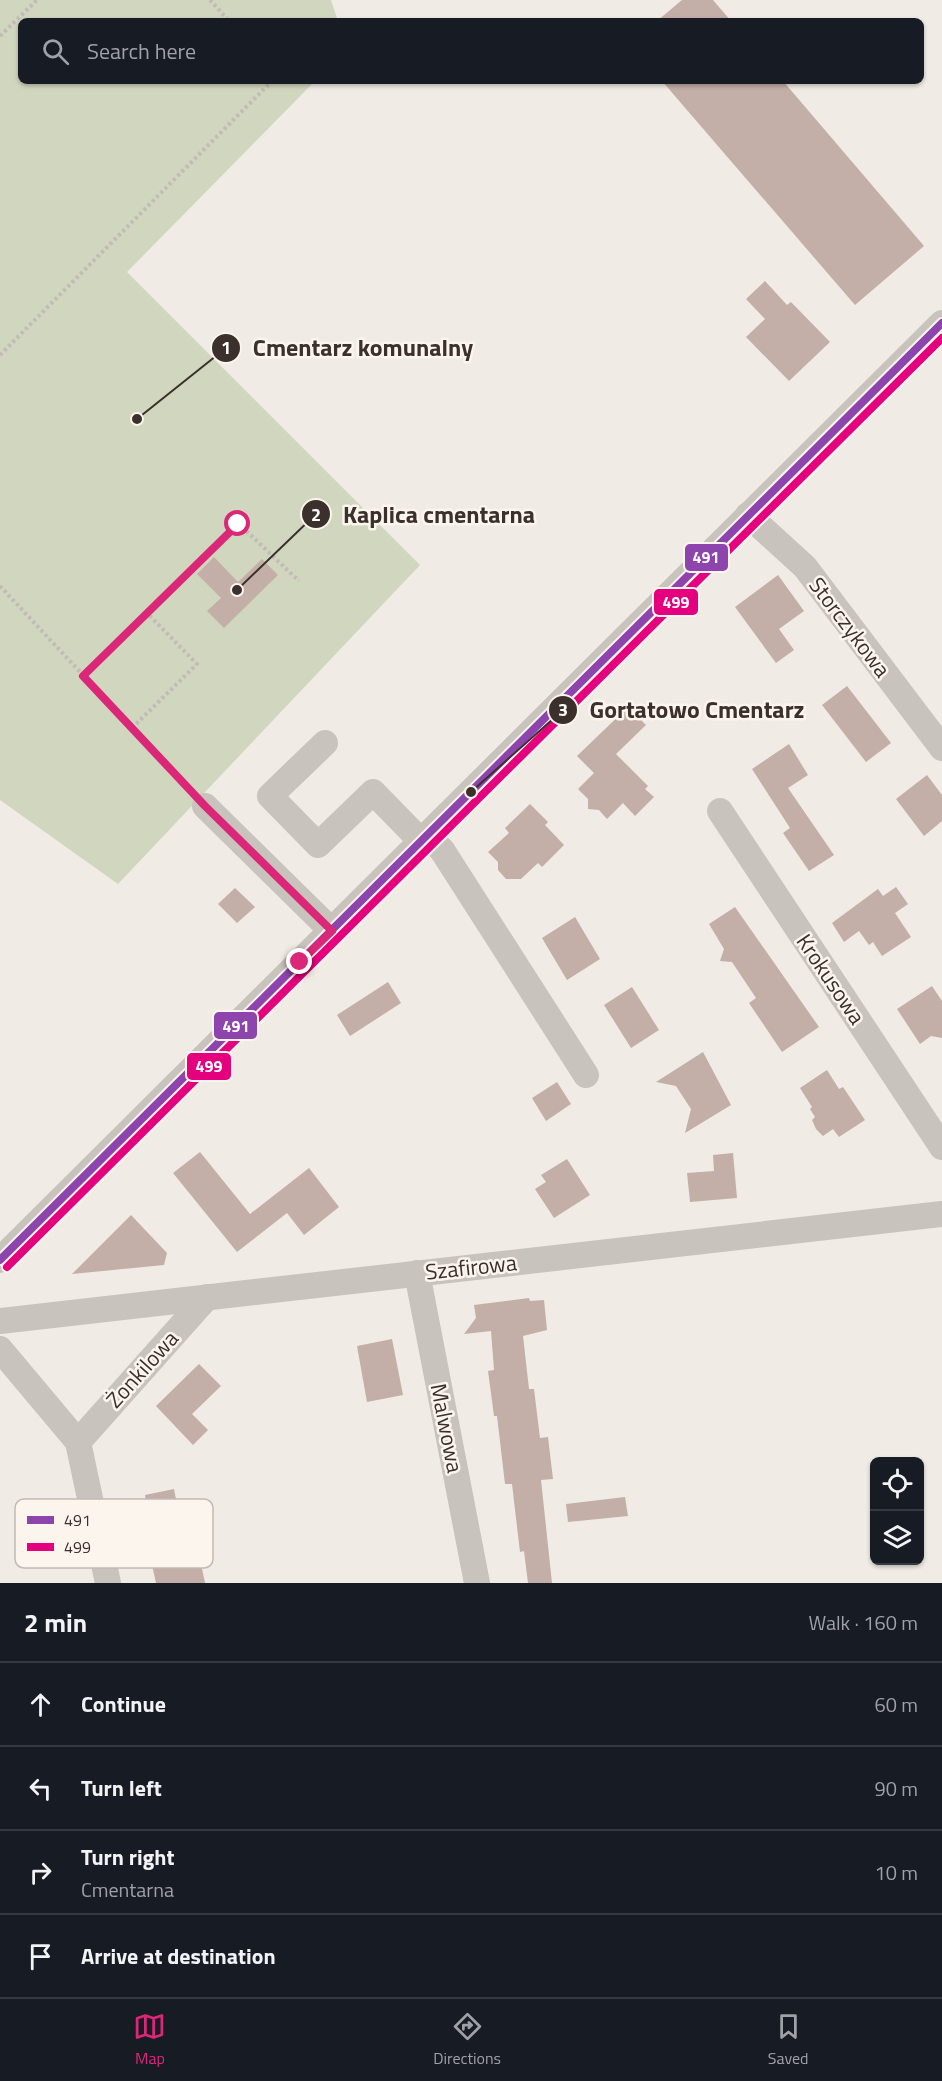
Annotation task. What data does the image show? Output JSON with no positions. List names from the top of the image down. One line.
{"streets":{"street":["Storczykowa","Krokusowa","Szafirowa","Żonkilowa","Malwowa"]},"crossings":[["Szafirowa","Żonkilowa"],["Szafirowa","Malwowa"]],"places":["Cmentarz komunalny","Kaplica cmentarna","Gortatowo Cmentarz"],"lines":["transit line 491","transit line 499"],"legend":["491","499"],"page":{"search":"Search here","heading":["2 min","Walk · 160 m"],"list":[["Continue","60 m"],["Turn left","90 m"],["Turn right","Cmentarna","10 m"],"Arrive at destination"],"nav":["Map","Directions","Saved"]}}
